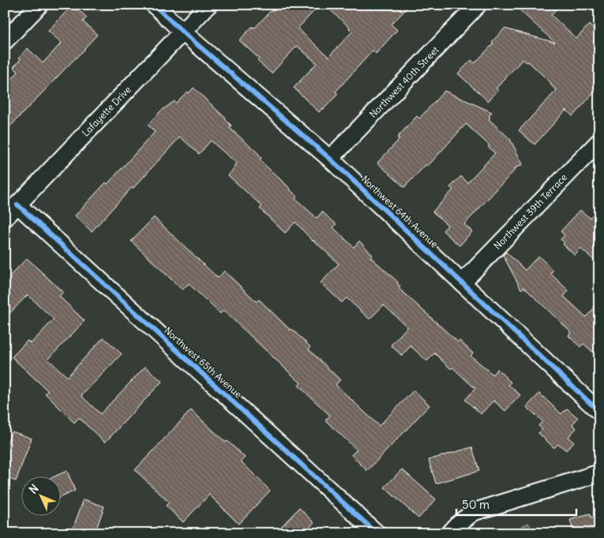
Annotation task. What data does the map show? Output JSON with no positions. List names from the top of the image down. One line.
{"streets":{"street":["Northwest 40th Street","Lafayette Drive","Northwest 64th Avenue","Northwest 39th Terrace","Northwest 65th Avenue"]},"crossings":[["Northwest 40th Street","Northwest 64th Avenue"],["Lafayette Drive","Northwest 64th Avenue"],["Lafayette Drive","Northwest 65th Avenue"],["Northwest 64th Avenue","Northwest 39th Terrace"]],"scale_bar":"50 m","north":"top left"}
